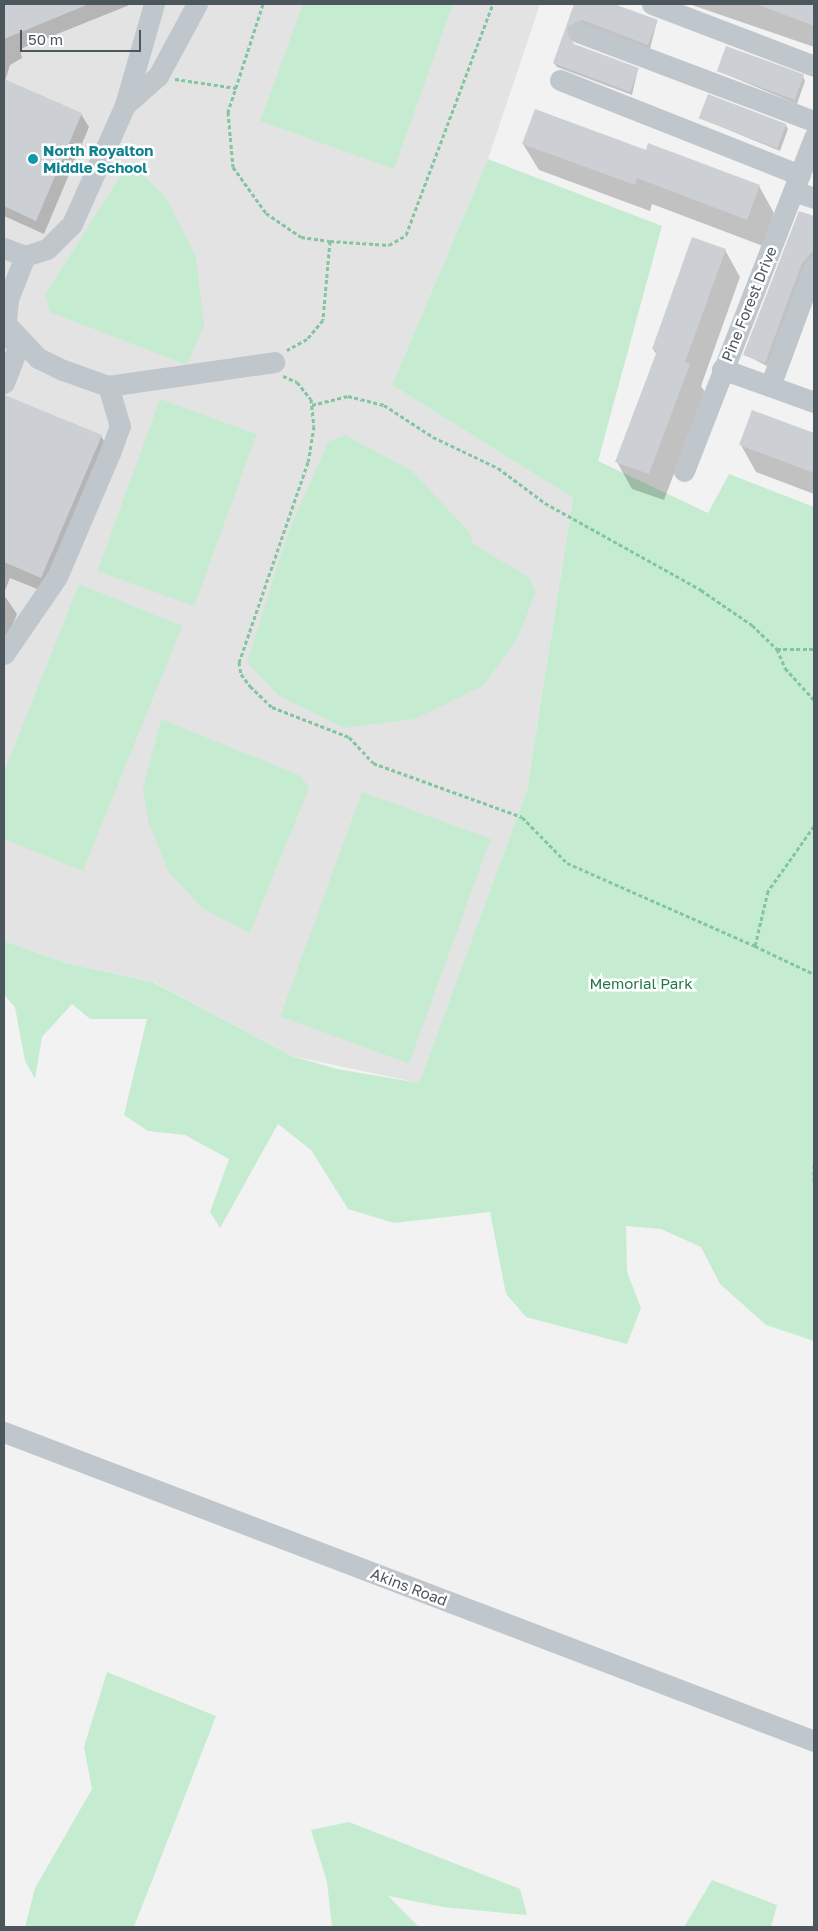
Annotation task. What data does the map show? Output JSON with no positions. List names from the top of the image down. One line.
{"streets":{"street":["Pine Forest Drive","Akins Road"]},"parks":["Memorial Park"],"places":["North Royalton Middle School"],"scale_bar":"50 m"}
